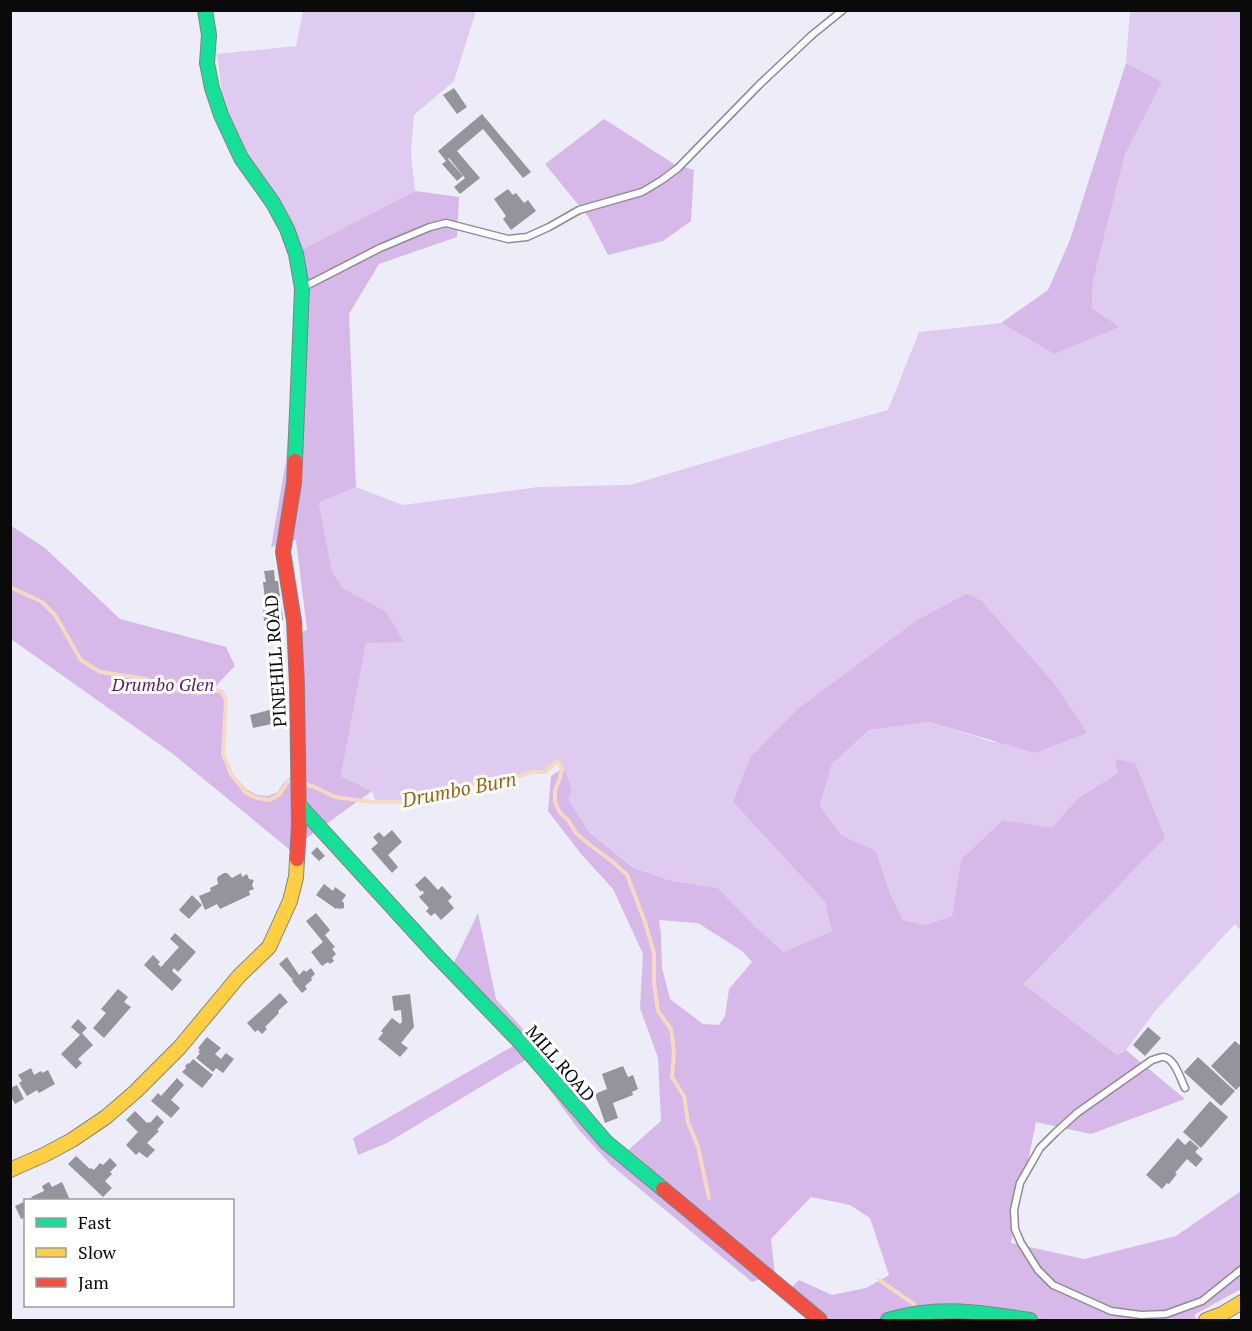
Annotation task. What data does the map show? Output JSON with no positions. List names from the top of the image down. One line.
{"streets":{"street":["PINEHILL ROAD","MILL ROAD"]},"crossings":[["PINEHILL ROAD","MILL ROAD"]],"water":["Drumbo Burn"],"parks":["Drumbo Glen"],"legend":["Fast","Slow","Jam"]}
